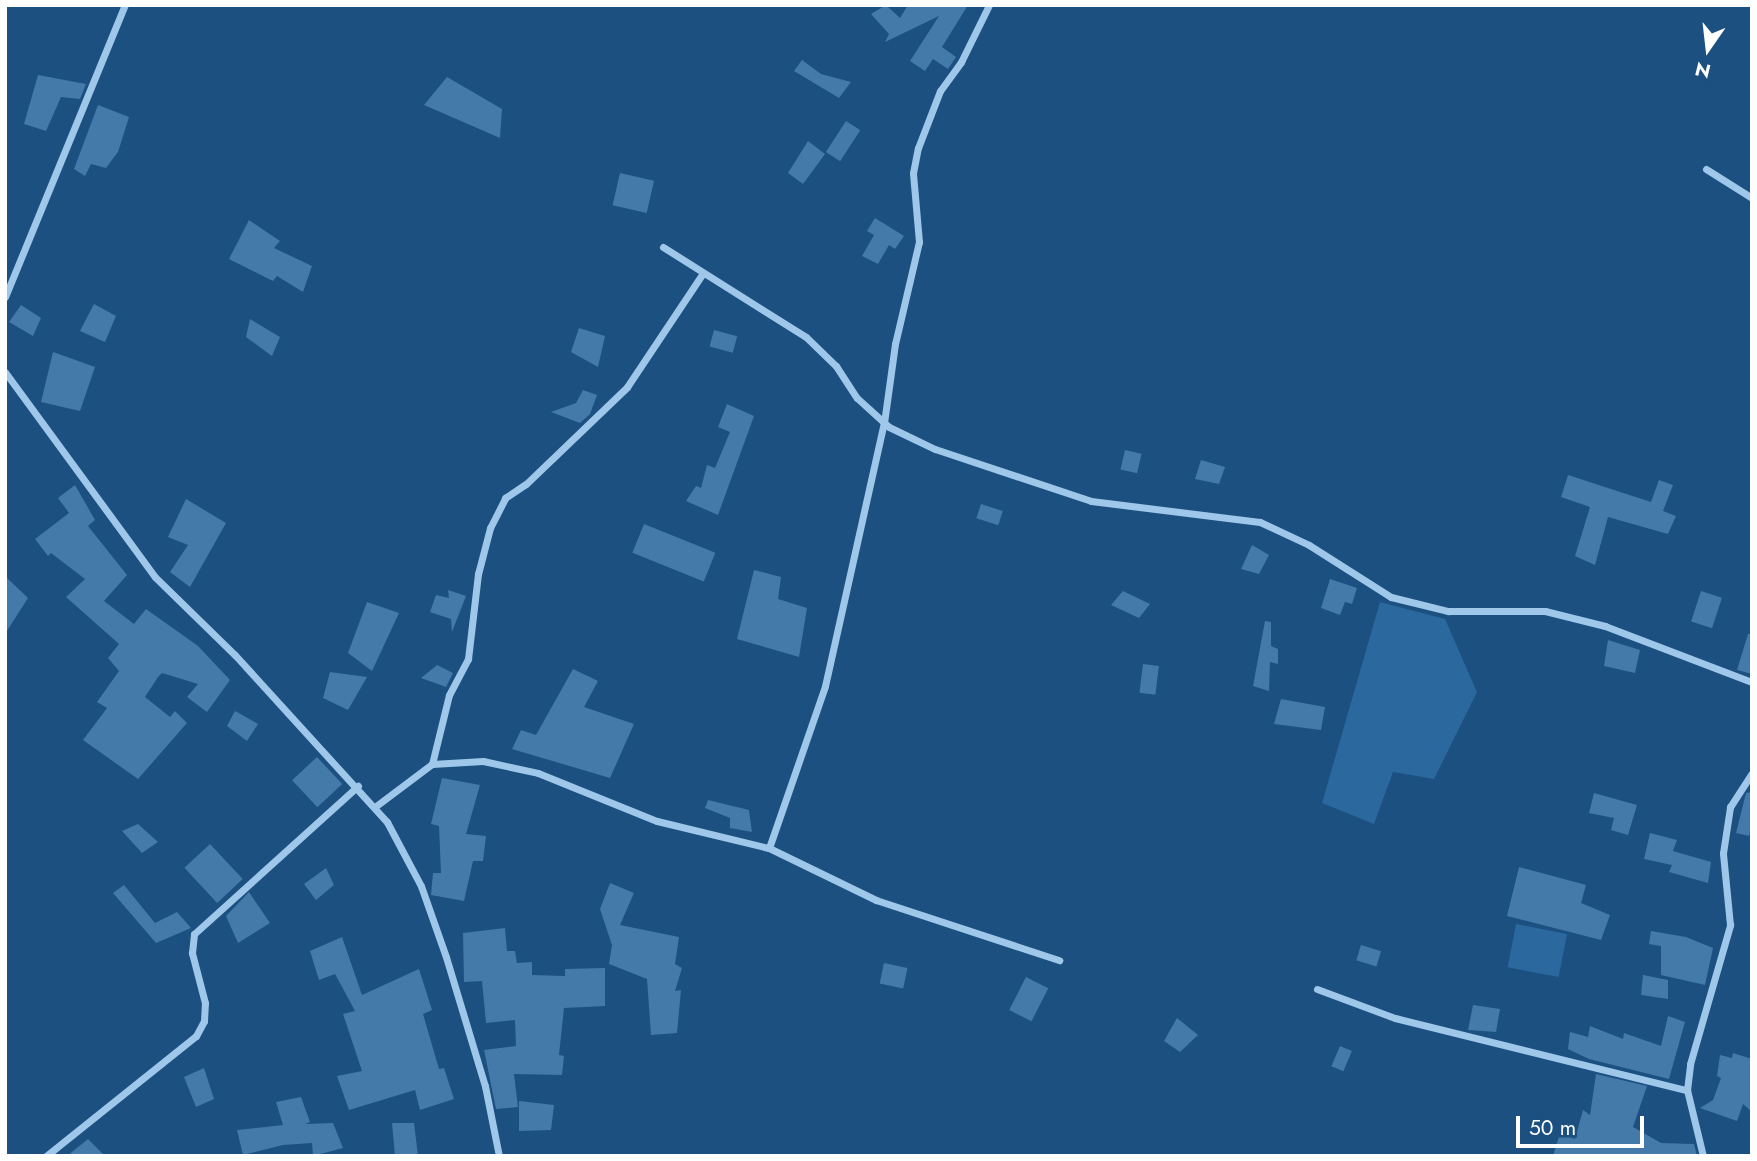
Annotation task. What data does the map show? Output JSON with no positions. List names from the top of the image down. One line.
{"scale_bar":"50 m","north":"bottom"}
